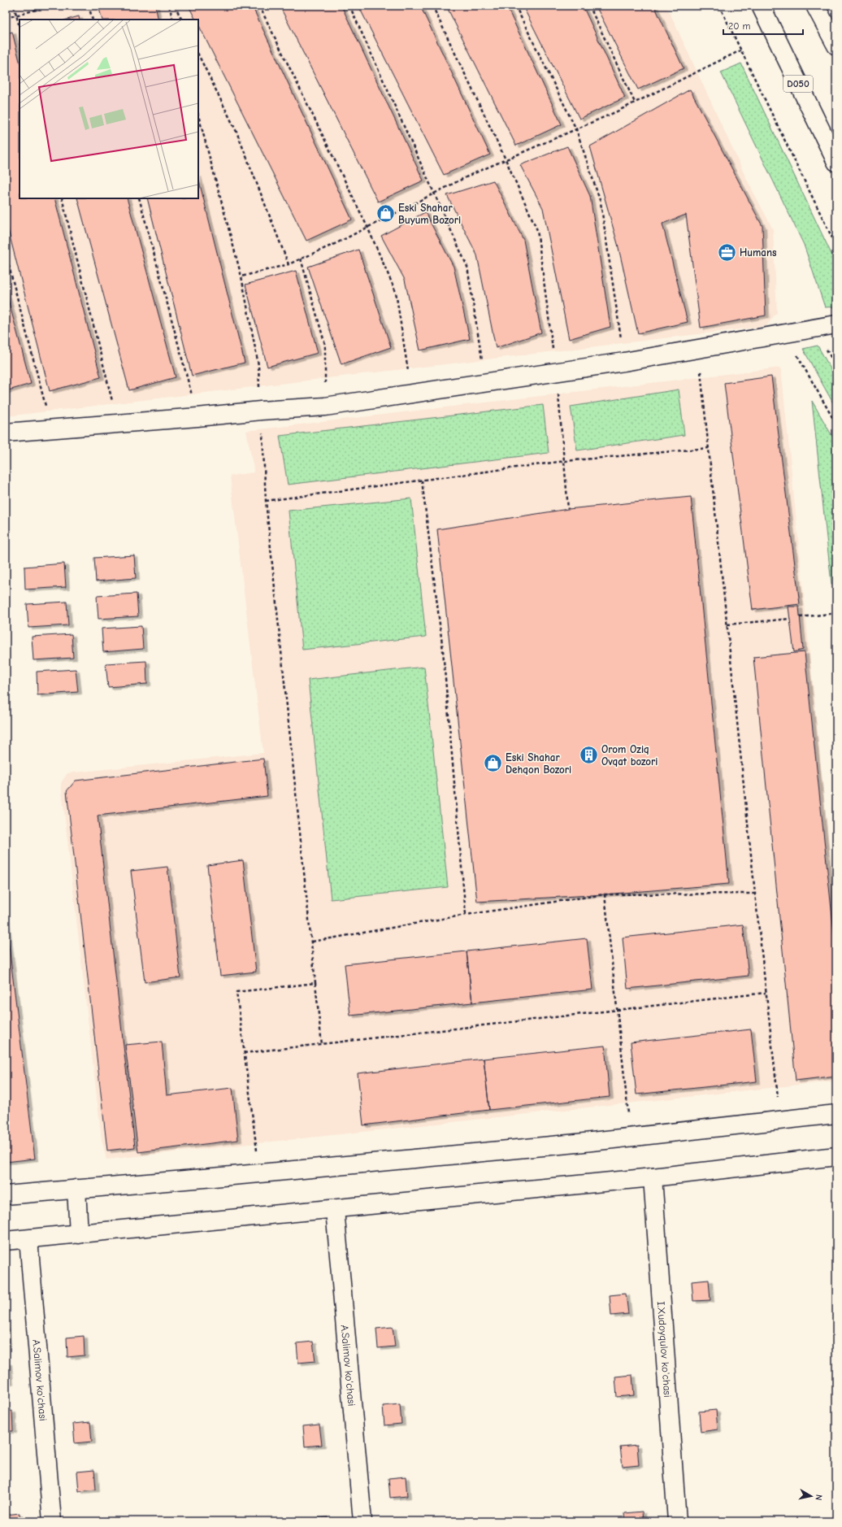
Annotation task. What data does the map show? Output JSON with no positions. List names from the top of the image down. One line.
{"streets":{"street":["D050","I.Xudoyqulov ko'chasi","A.Salimov ko'chasi"]},"places":{"shop":["Eski Shahar Buyum Bozori","Eski Shahar Dehqon Bozori"],"office":["Humans"],"building":["Orom Oziq Ovqat bozori"]},"scale_bar":"20 m","north":"right"}
